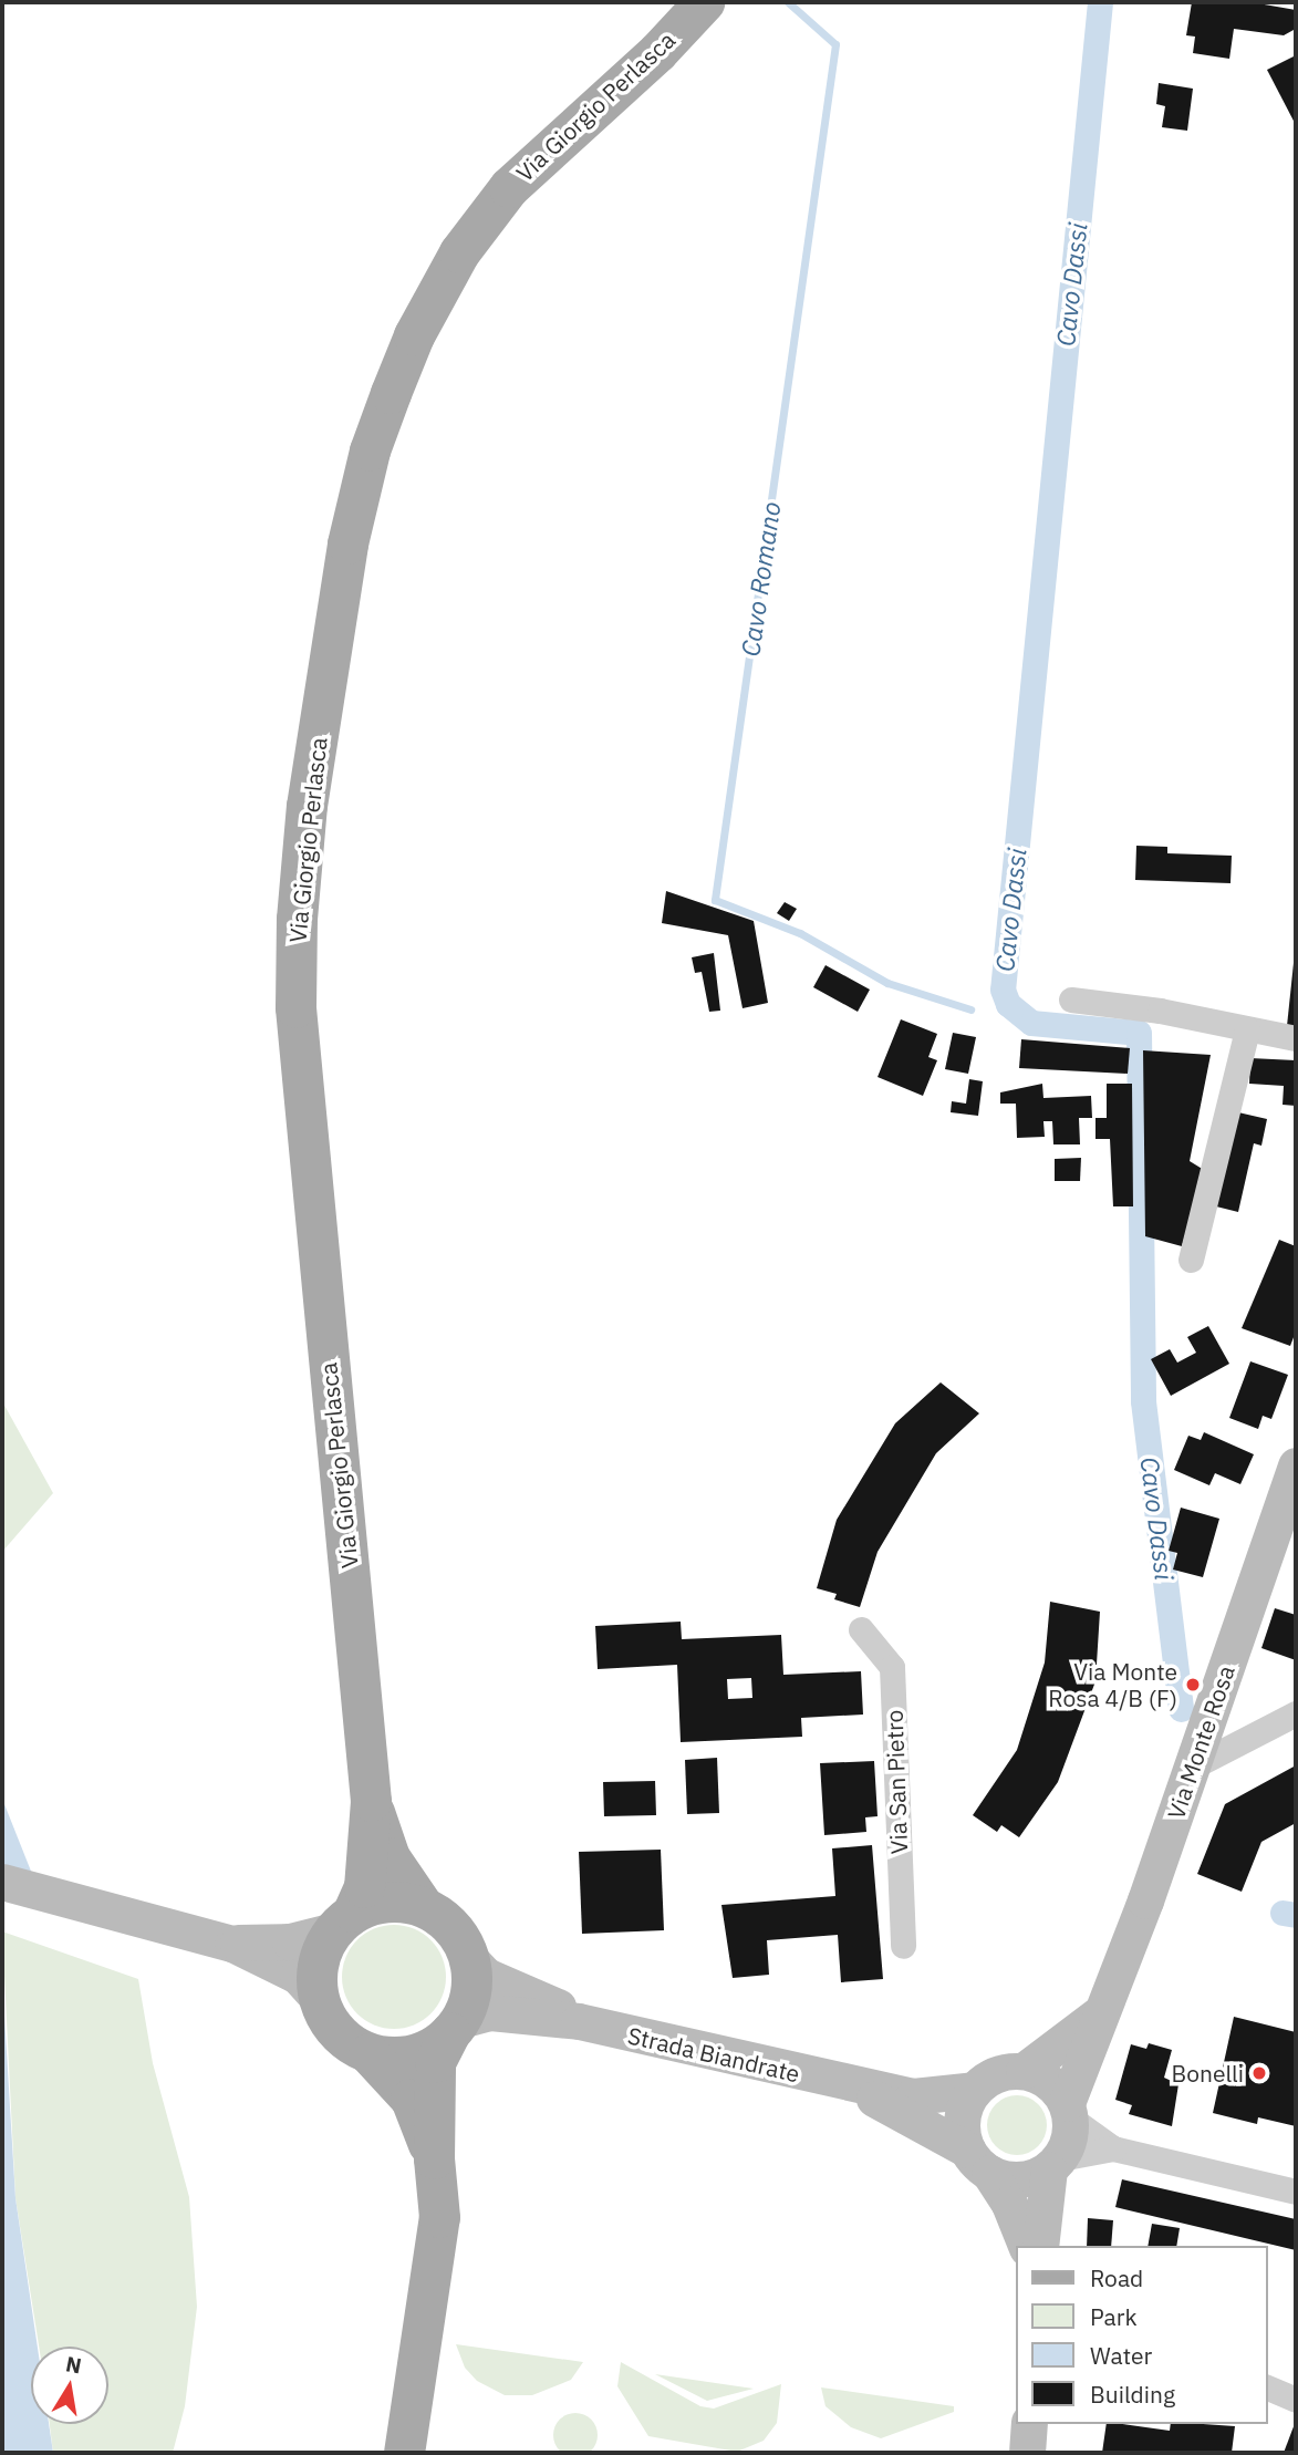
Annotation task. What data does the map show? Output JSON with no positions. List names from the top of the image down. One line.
{"streets":{"main road":["Via Giorgio Perlasca","Via Monte Rosa","Strada Biandrate"],"street":["Via San Pietro"]},"crossings":[["Via Giorgio Perlasca","Strada Biandrate"],["Via Monte Rosa","Strada Biandrate"]],"water":["Cavo Dassi","Cavo Romano"],"places":["Via Monte Rosa 4/B (F)","Bonelli"],"legend":["Road","Park","Water","Building"],"north":"top"}
